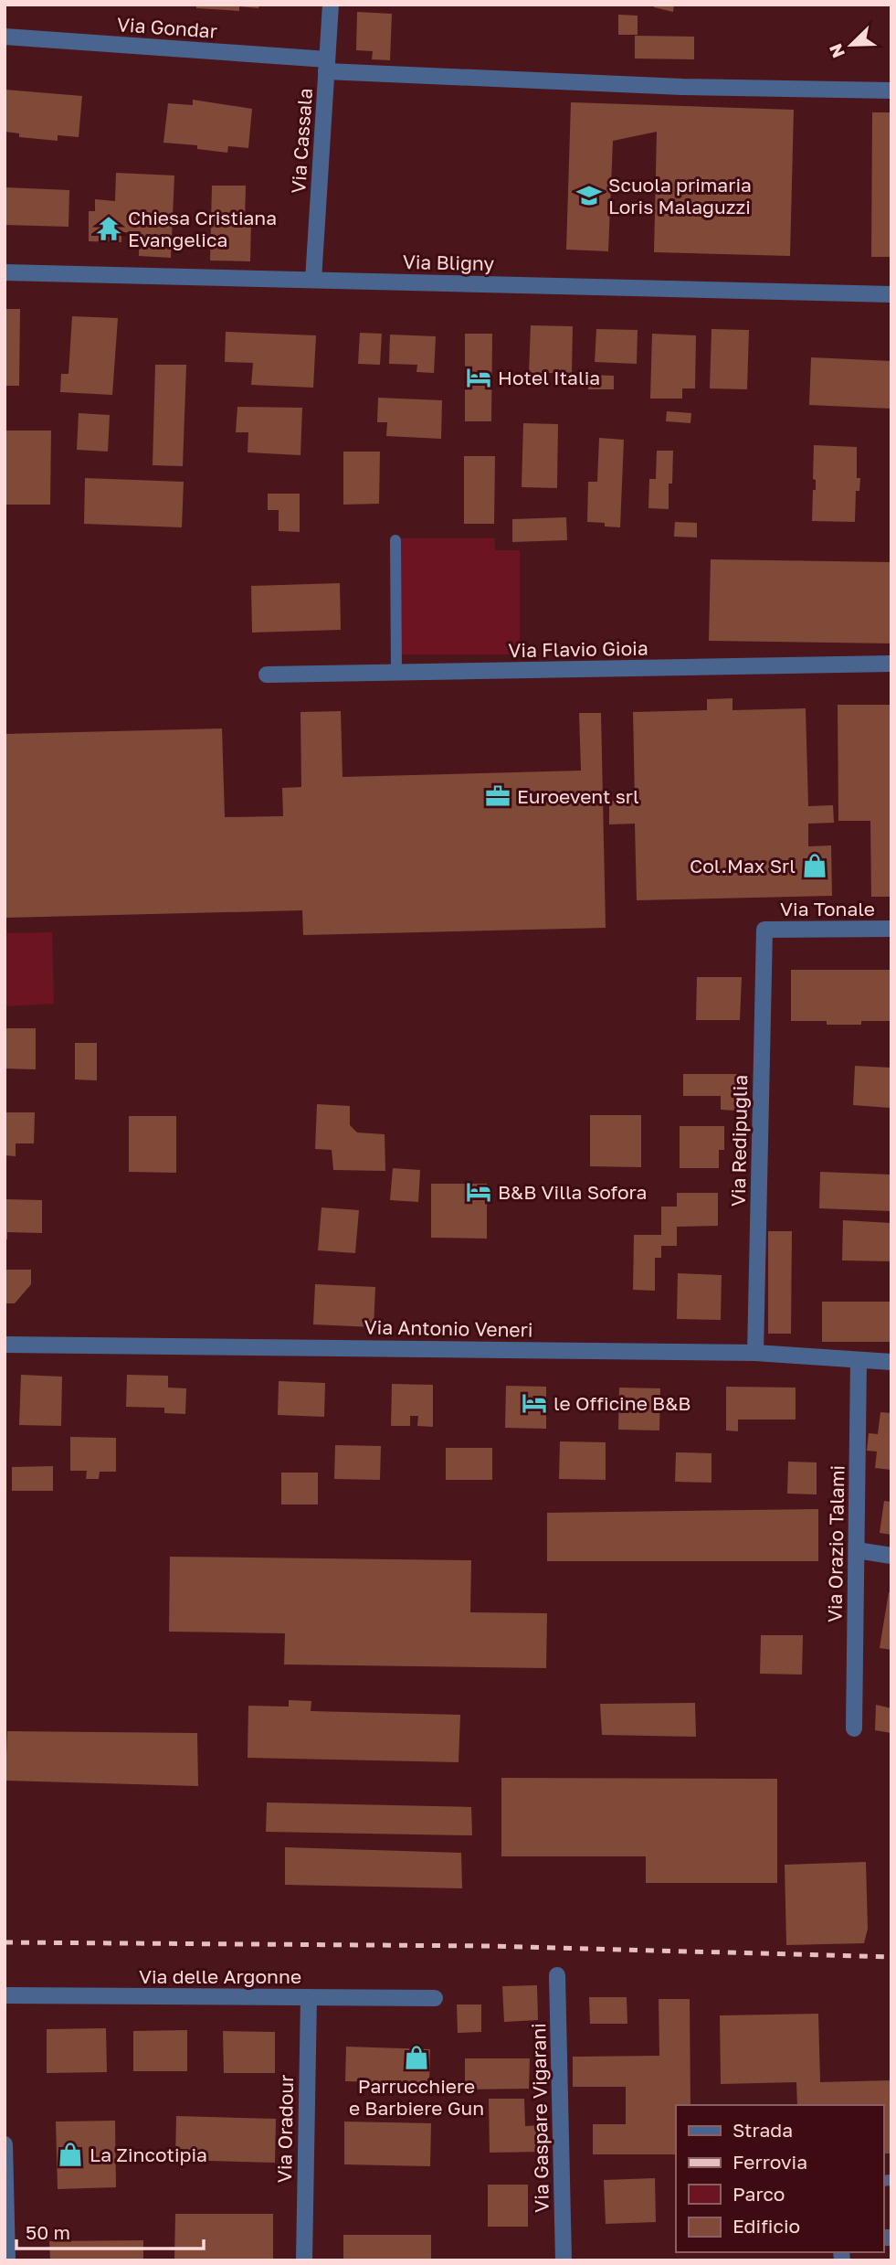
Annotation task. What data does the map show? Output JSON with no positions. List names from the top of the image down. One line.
{"streets":{"street":["Via Gondar","Via Cassala","Via Bligny","Via Flavio Gioia","Via Tonale","Via Redipuglia","Via Antonio Veneri","Via Orazio Talami","Via delle Argonne","Via Gaspare Vigarani","Via Oradour"]},"crossings":[["Via Gondar","Via Cassala"],["Via Cassala","Via Bligny"],["Via Tonale","Via Redipuglia"],["Via Redipuglia","Via Antonio Veneri"],["Via Antonio Veneri","Via Orazio Talami"],["Via delle Argonne","Via Oradour"]],"places":{"school or university":["Scuola primaria Loris Malaguzzi"],"temple":["Chiesa Cristiana Evangelica"],"hotel":["Hotel Italia","B&B Villa Sofora","le Officine B&B"],"office":["Euroevent srl"],"shop":["Col.Max Srl","Parrucchiere e Barbiere Gun","La Zincotipia"]},"legend":["Strada","Ferrovia","Parco","Edificio"],"scale_bar":"50 m","north":"bottom left"}
